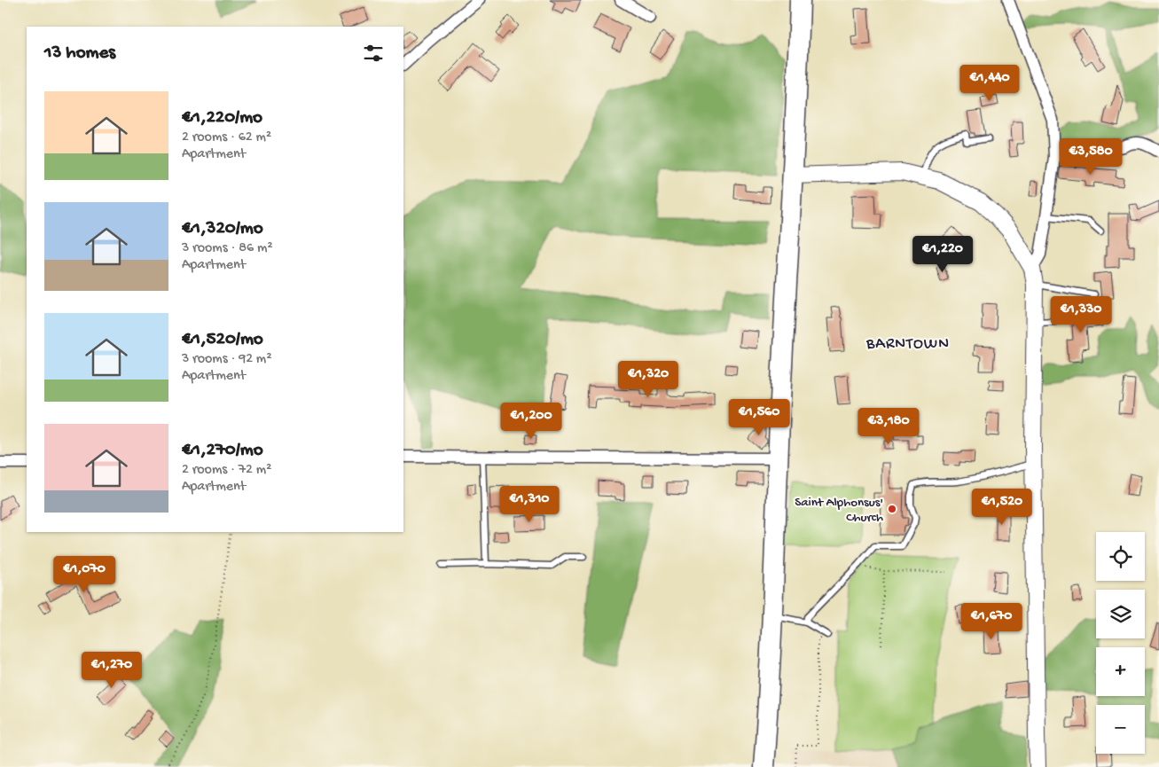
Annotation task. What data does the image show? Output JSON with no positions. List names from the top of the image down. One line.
{"districts":["BARNTOWN"],"places":["Saint Alphonsus' Church"],"page":{"heading":"13 homes","price":["€1,440","€3,580","€1,220","€1,330","€1,320","€1,560","€1,200","€3,180","€1,310","€1,520","€1,070","€1,670","€1,270"],"list":[{"name":"€1,220/mo","note":"2 rooms · 62 m² · Apartment"},{"name":"€1,320/mo","note":"3 rooms · 86 m² · Apartment"},{"name":"€1,520/mo","note":"3 rooms · 92 m² · Apartment"},{"name":"€1,270/mo","note":"2 rooms · 72 m² · Apartment"}],"map_buttons":["+","−"]}}
